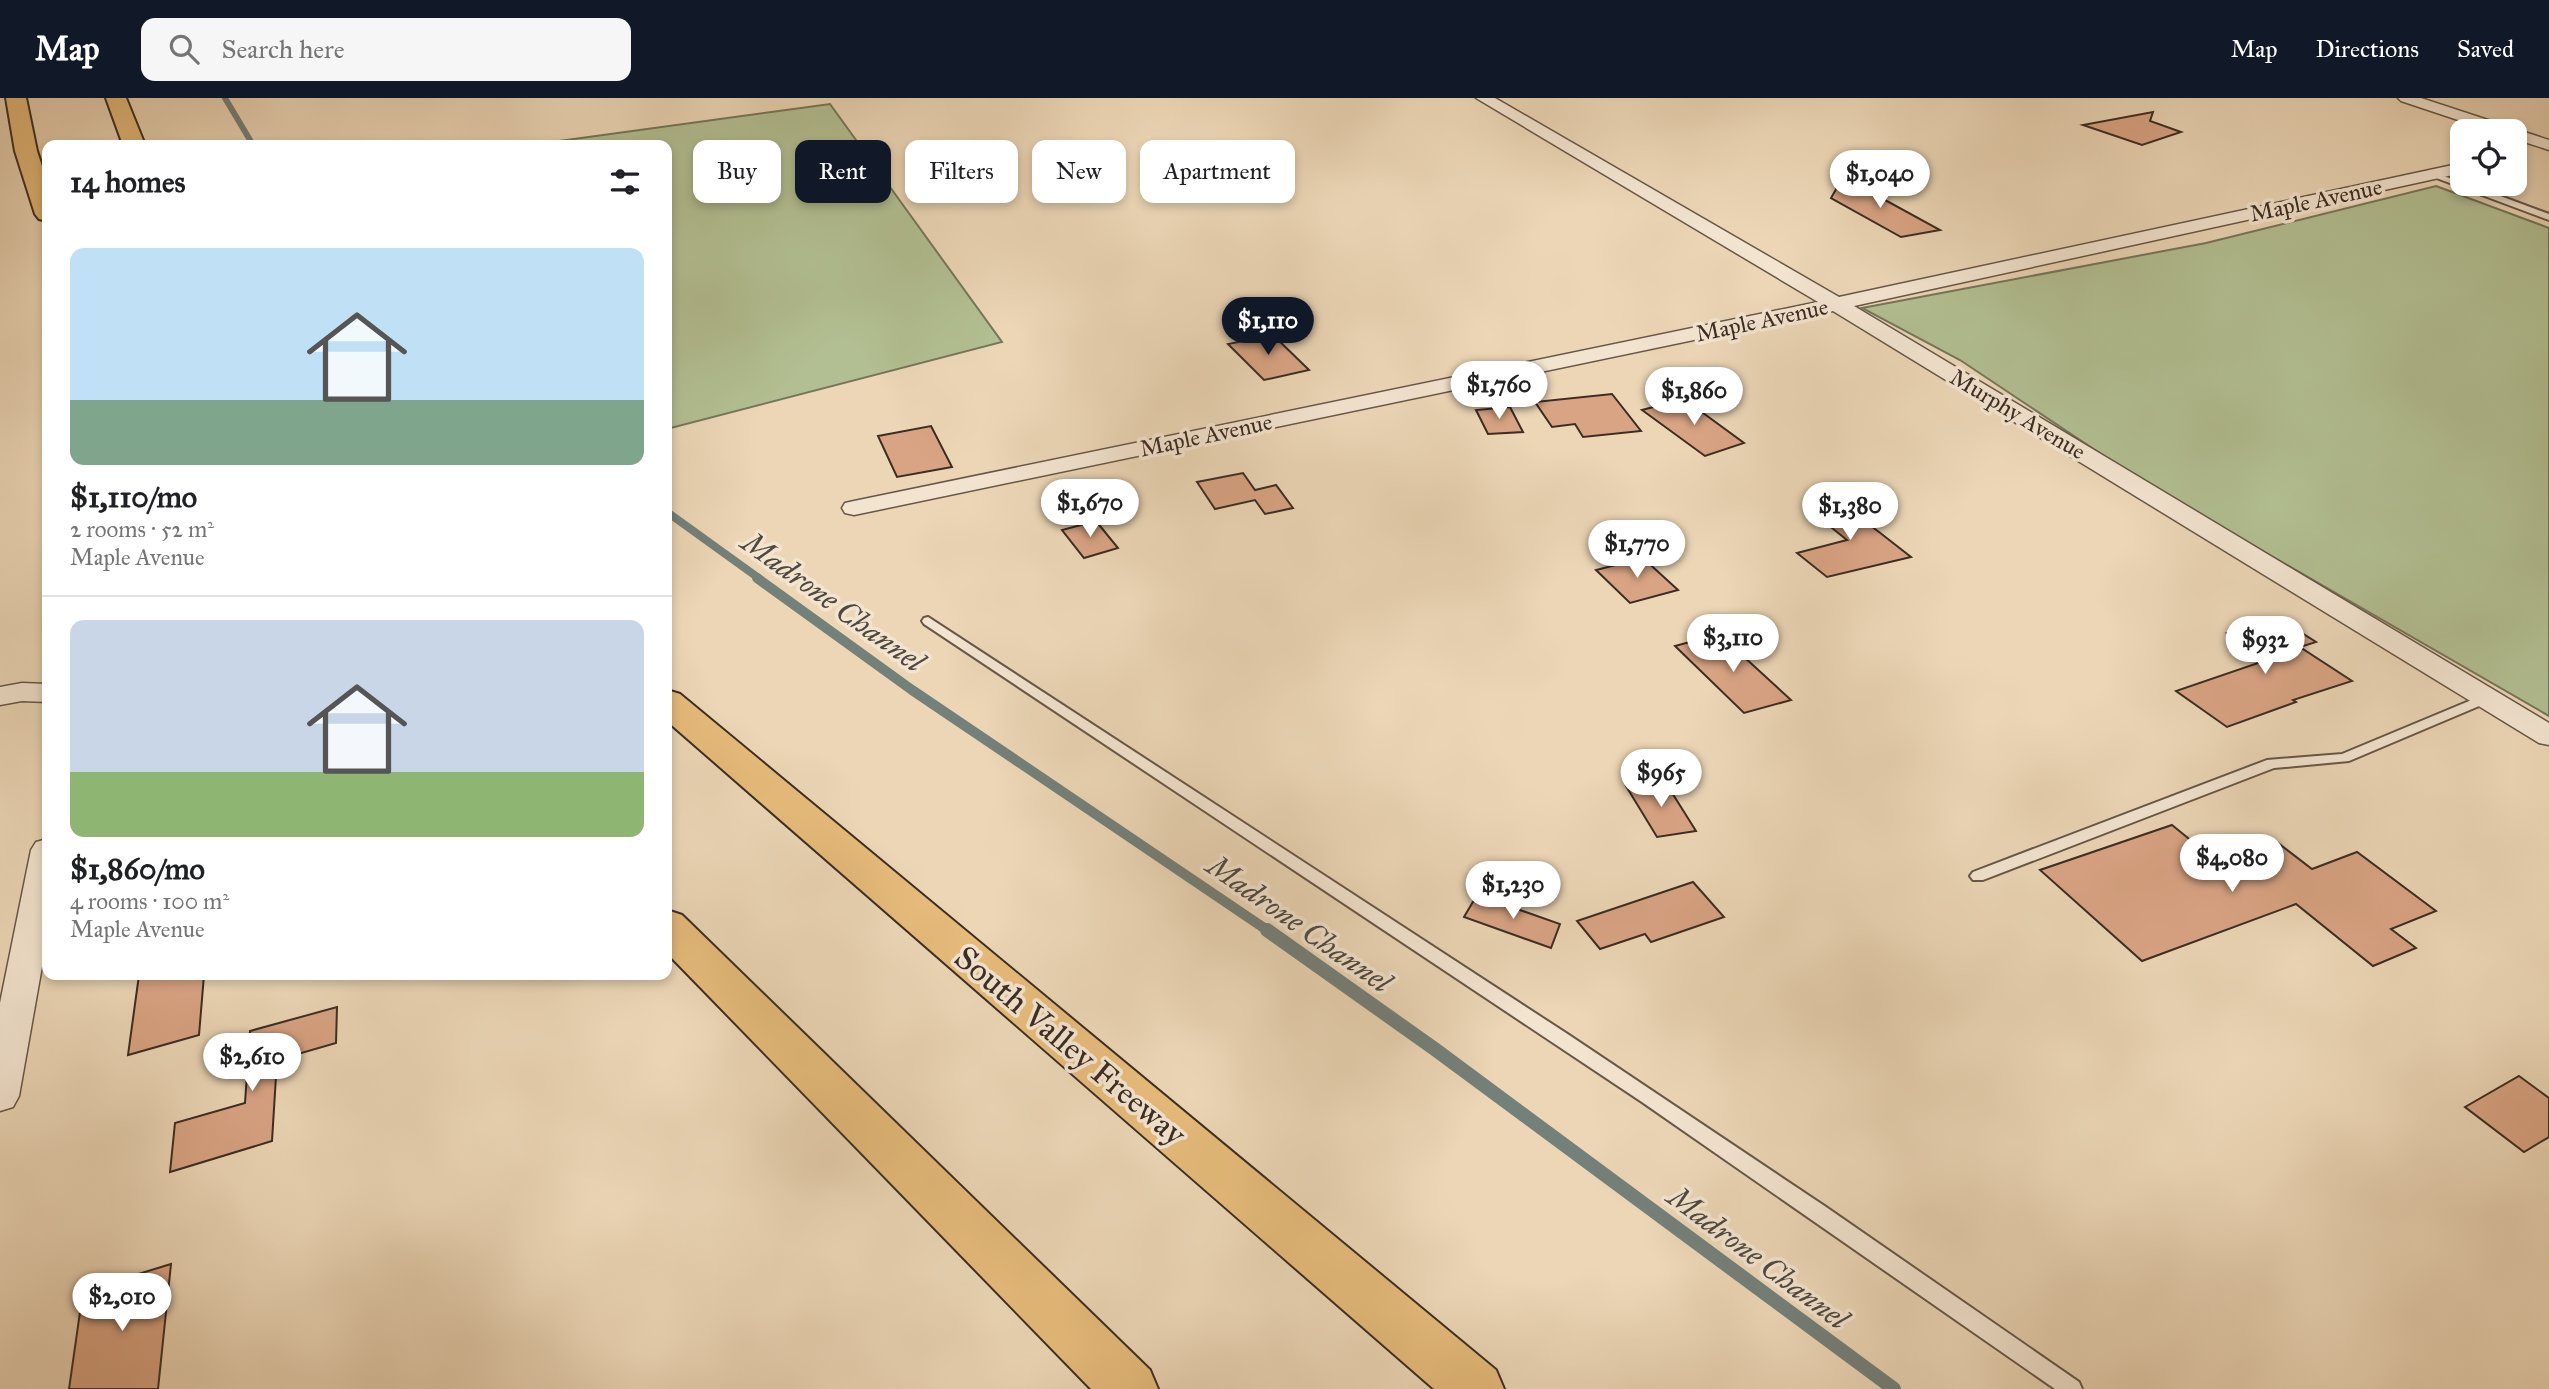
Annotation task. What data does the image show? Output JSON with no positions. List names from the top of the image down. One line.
{"streets":{"highway":["South Valley Freeway"],"street":["Maple Avenue","Murphy Avenue"]},"crossings":[["Maple Avenue","Murphy Avenue"]],"water":["Madrone Channel"],"page":{"header":"Map","search":"Search here","nav":["Map","Directions","Saved"],"chip":["Buy","Rent","Filters","New","Apartment"],"heading":"14 homes","price":["$1,040","$1,110","$1,760","$1,860","$1,670","$1,380","$1,770","$3,110","$932","$965","$4,080","$1,230","$2,610","$2,010"],"list":[{"name":"$1,110/mo","note":"2 rooms · 52 m² · Maple Avenue"},{"name":"$1,860/mo","note":"4 rooms · 100 m² · Maple Avenue"}]}}
